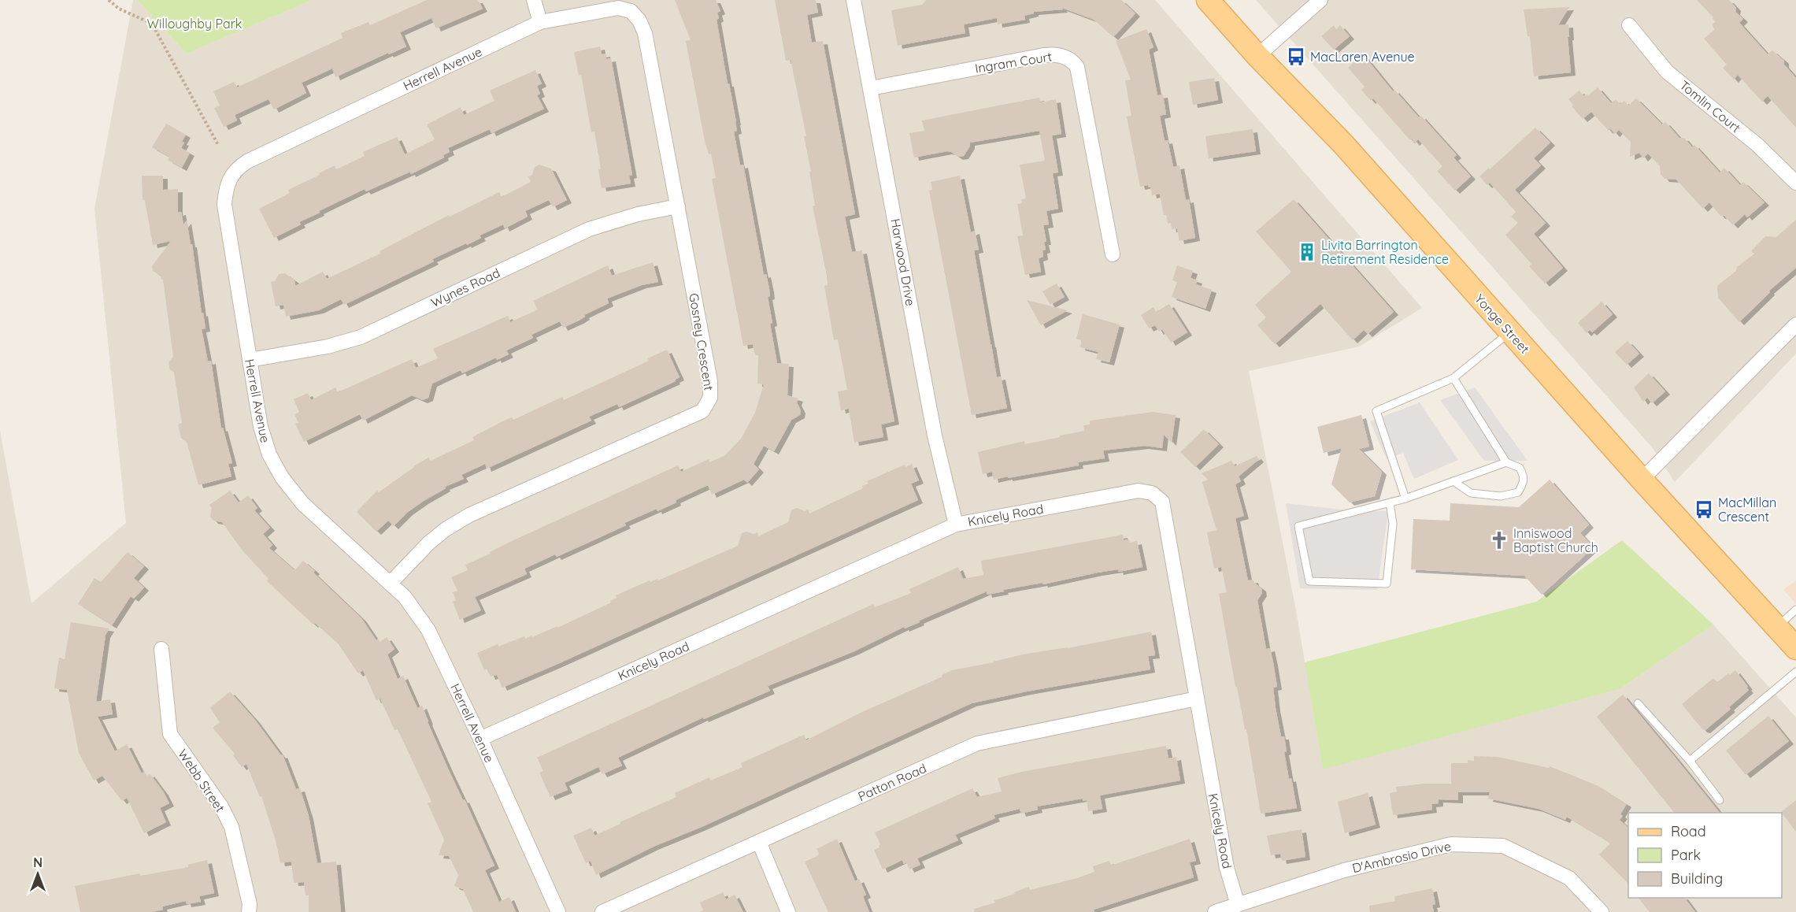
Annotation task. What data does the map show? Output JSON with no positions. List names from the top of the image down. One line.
{"streets":{"main road":["Yonge Street"],"street":["Ingram Court","Herrell Avenue","Tomlin Court","Harwood Drive","Wynes Road","Gosney Crescent","Knicely Road","Webb Street","Patton Road","D'Ambrosio Drive"]},"crossings":[["Ingram Court","Harwood Drive"],["Herrell Avenue","Wynes Road"],["Herrell Avenue","Gosney Crescent"],["Herrell Avenue","Knicely Road"],["Harwood Drive","Knicely Road"],["Wynes Road","Gosney Crescent"],["Knicely Road","Patton Road"],["Knicely Road","D'Ambrosio Drive"]],"parks":["Willoughby Park"],"places":{"bus stop":["MacLaren Avenue","MacMillan Crescent"],"building":["Livita Barrington Retirement Residence"],"church":["Inniswood Baptist Church"]},"legend":["Road","Park","Building"],"north":"top"}
